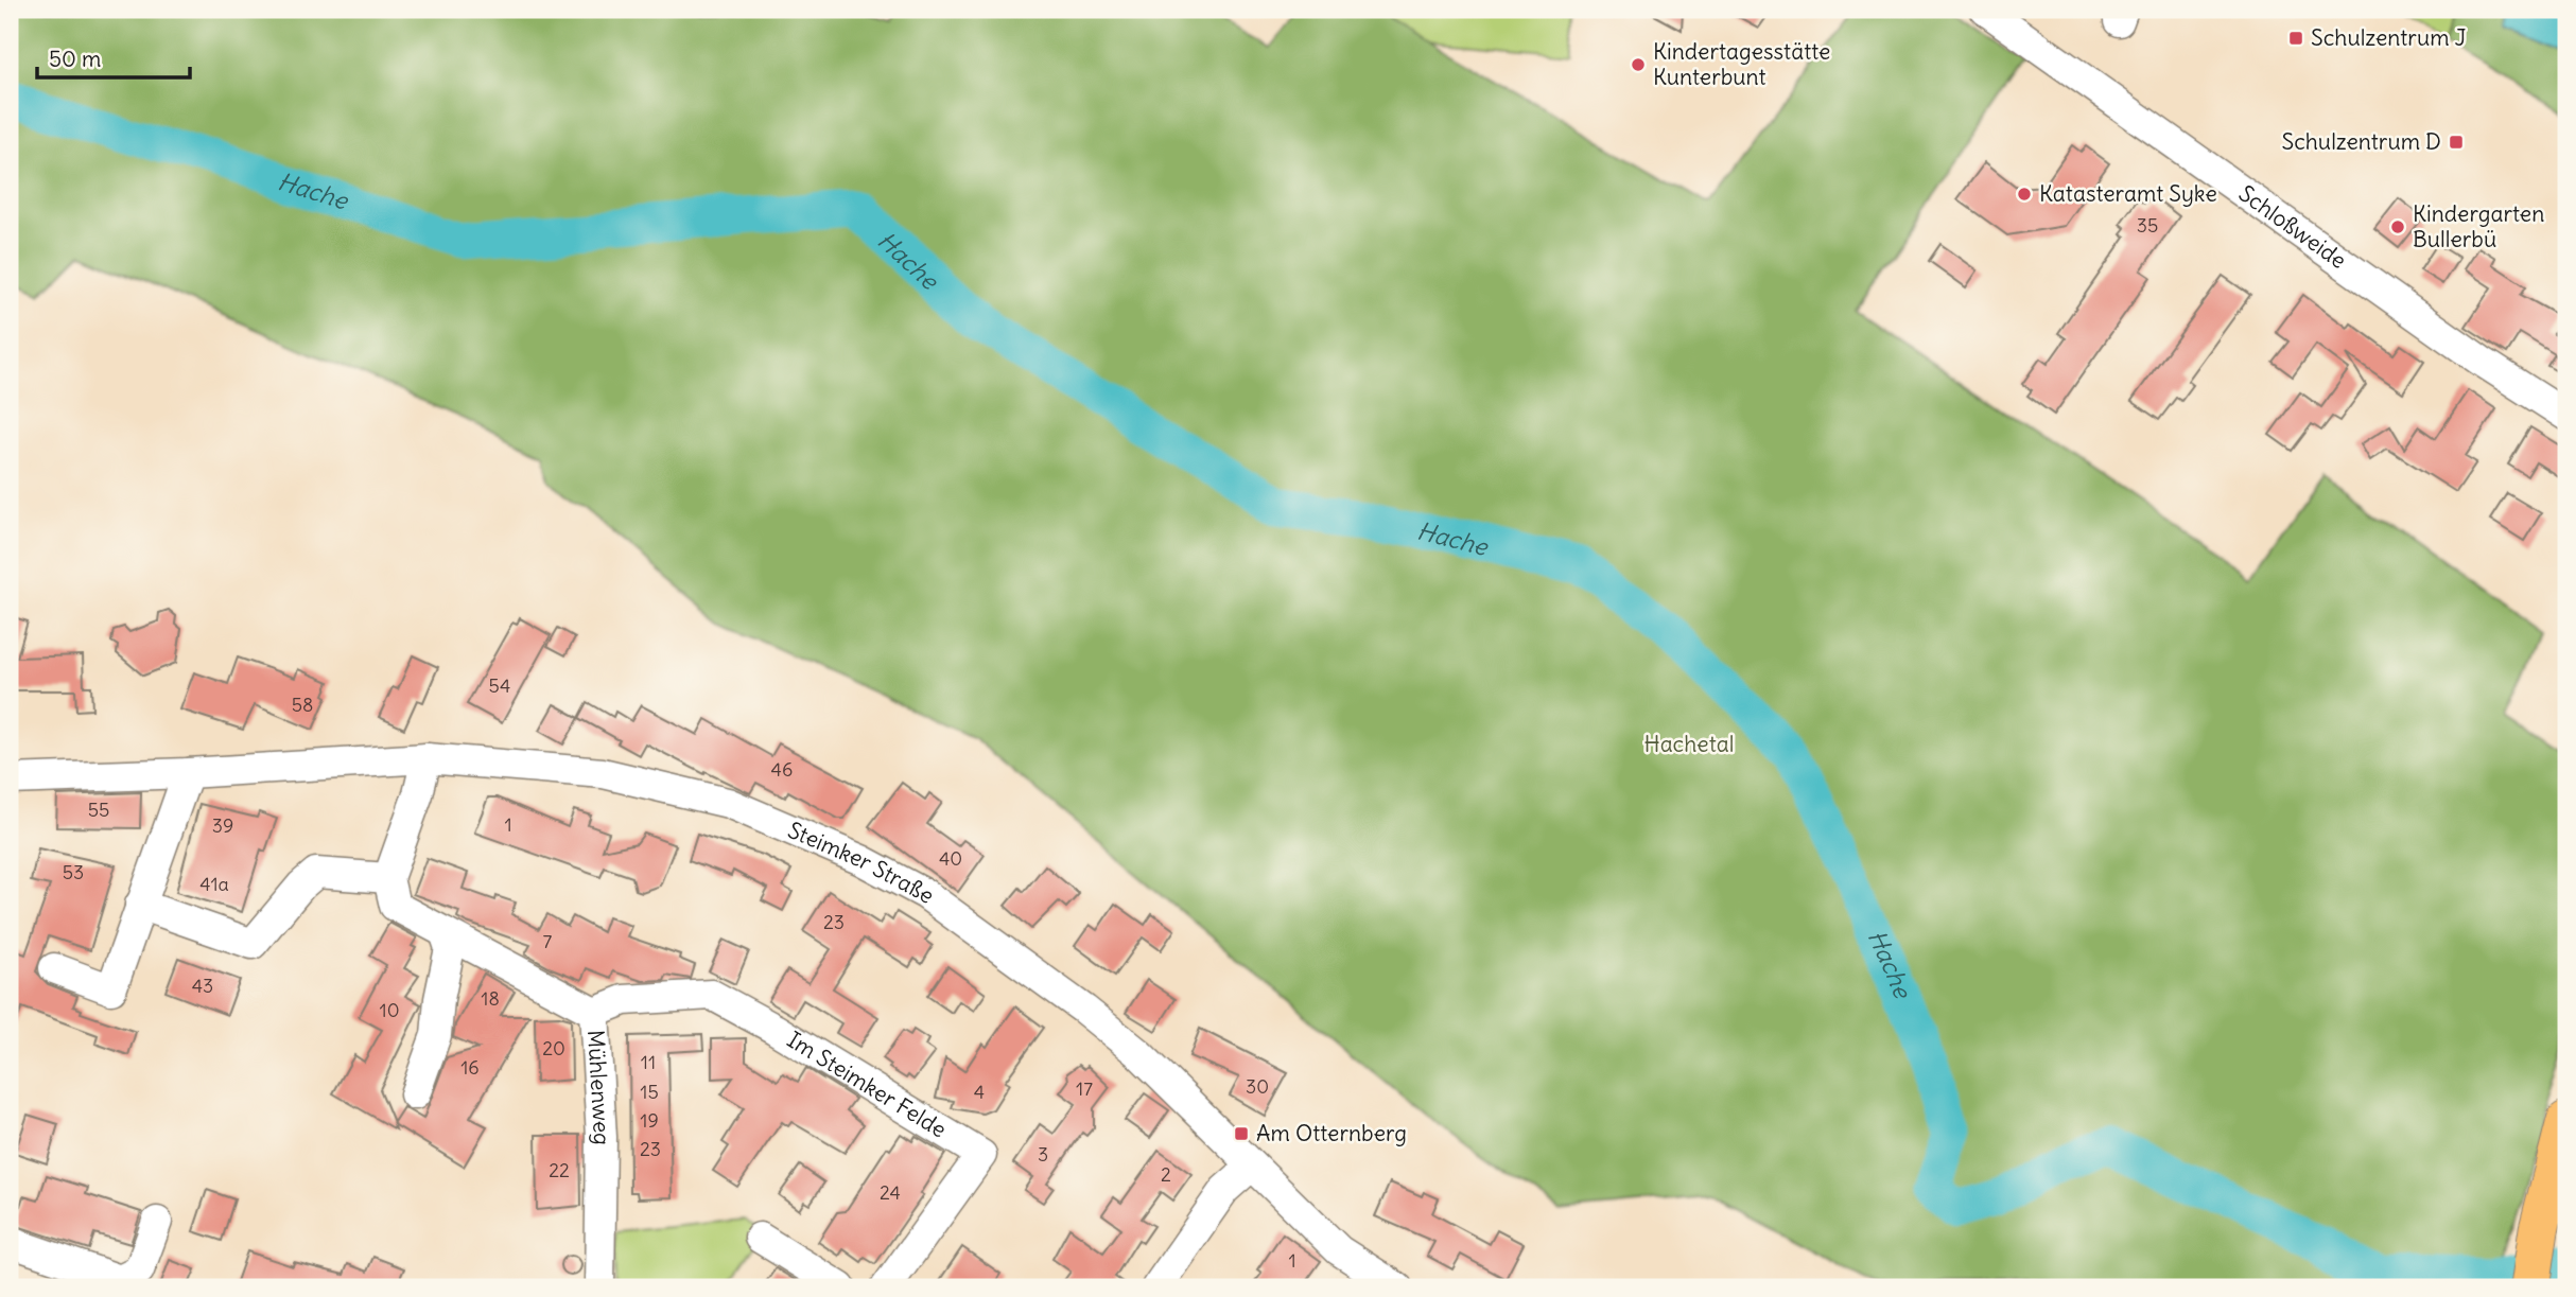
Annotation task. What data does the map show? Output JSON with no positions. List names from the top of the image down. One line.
{"streets":{"street":["Schloßweide","Steimker Straße","Im Steimker Felde","Mühlenweg"]},"crossings":[["Im Steimker Felde","Mühlenweg"]],"water":["Hache"],"parks":["Hachetal"],"places":{"transit":["Schulzentrum J","Schulzentrum D","Am Otternberg"],"other":["Kindertagesstätte Kunterbunt","Katasteramt Syke","Kindergarten Bullerbü"]},"house_numbers":["35","54","58","46","55","1","39","40","53","41a","23","7","43","18","10","20","11","16","30","17","15","4","19","23","3","22","2","24","1"],"scale_bar":"50 m"}
